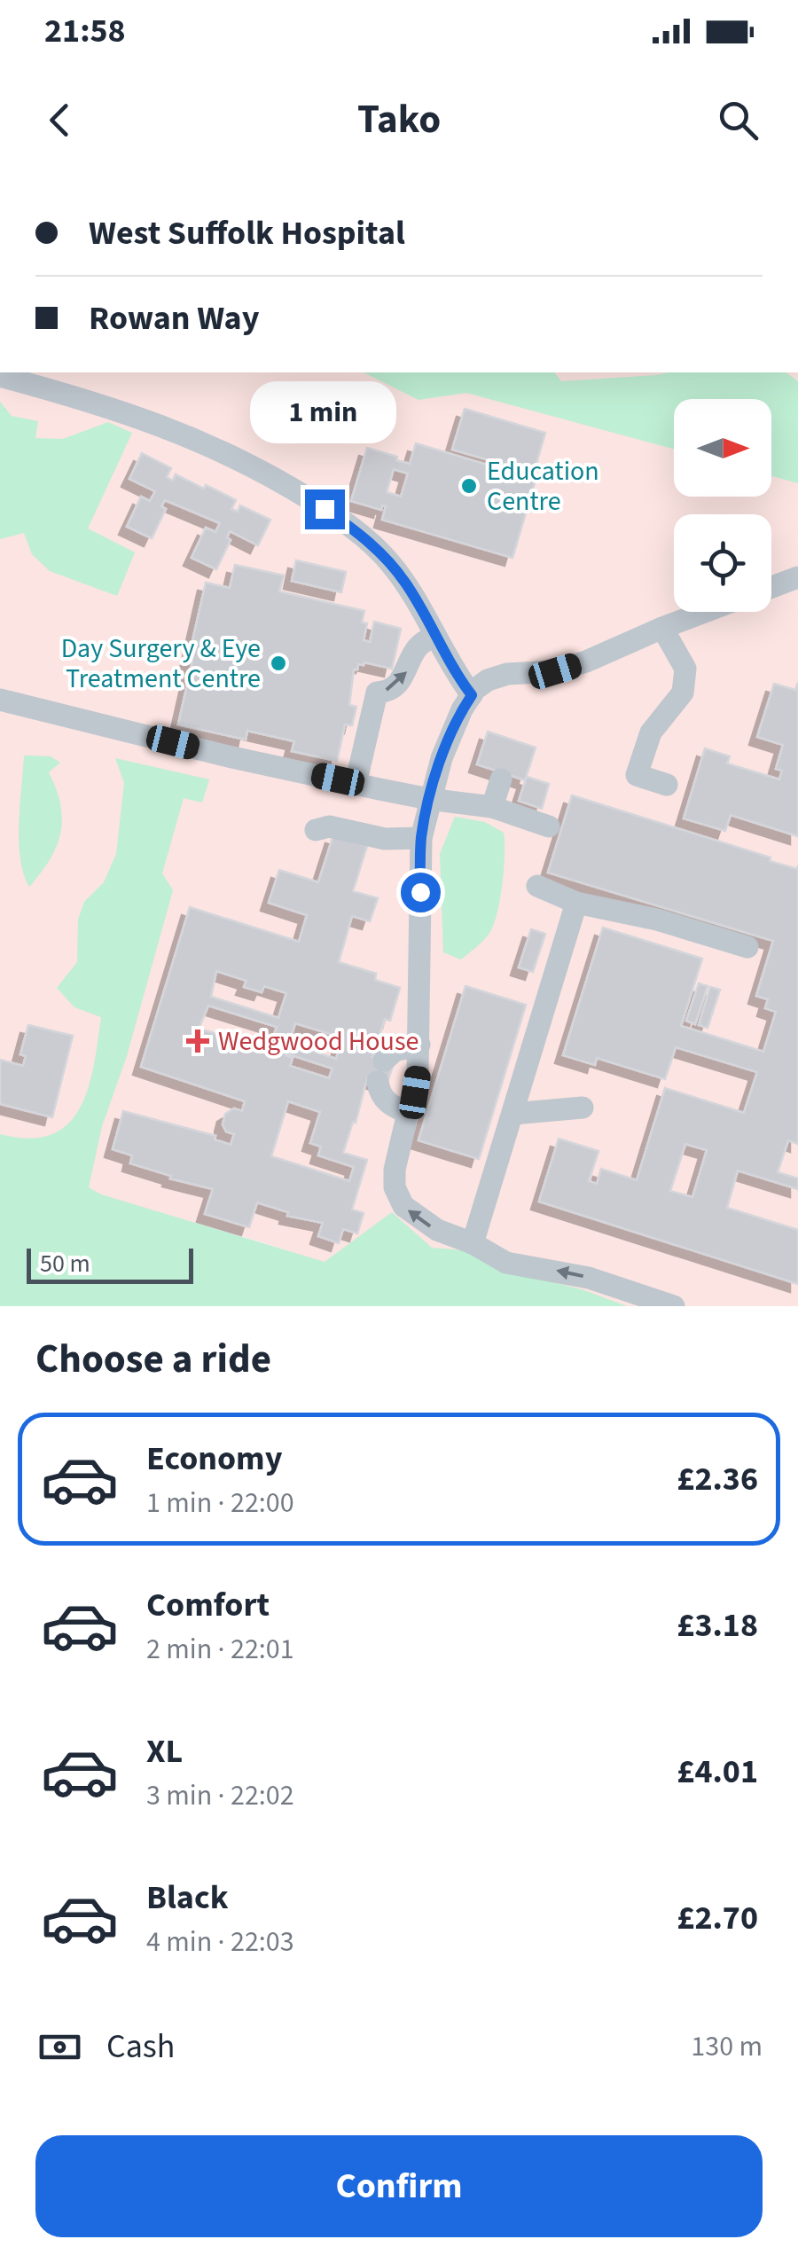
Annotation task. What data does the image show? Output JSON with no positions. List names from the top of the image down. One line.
{"places":{"other":["Education Centre","Day Surgery & Eye Treatment Centre"],"health":["Wedgwood House"]},"scale_bar":"50 m","north":"right","page":{"status":"21:58","header":"Tako","banner":["West Suffolk Hospital","Rowan Way"],"bubble":"1 min","scale":"50 m","heading":"Choose a ride","list":[{"name":"Economy","note":"1 min · 22:00","value":"£2.36"},{"name":"Comfort","note":"2 min · 22:01","value":"£3.18"},{"name":"XL","note":"3 min · 22:02","value":"£4.01"},{"name":"Black","note":"4 min · 22:03","value":"£2.70"}],"pay":["Cash","130 m"],"buttons":"Confirm"}}
